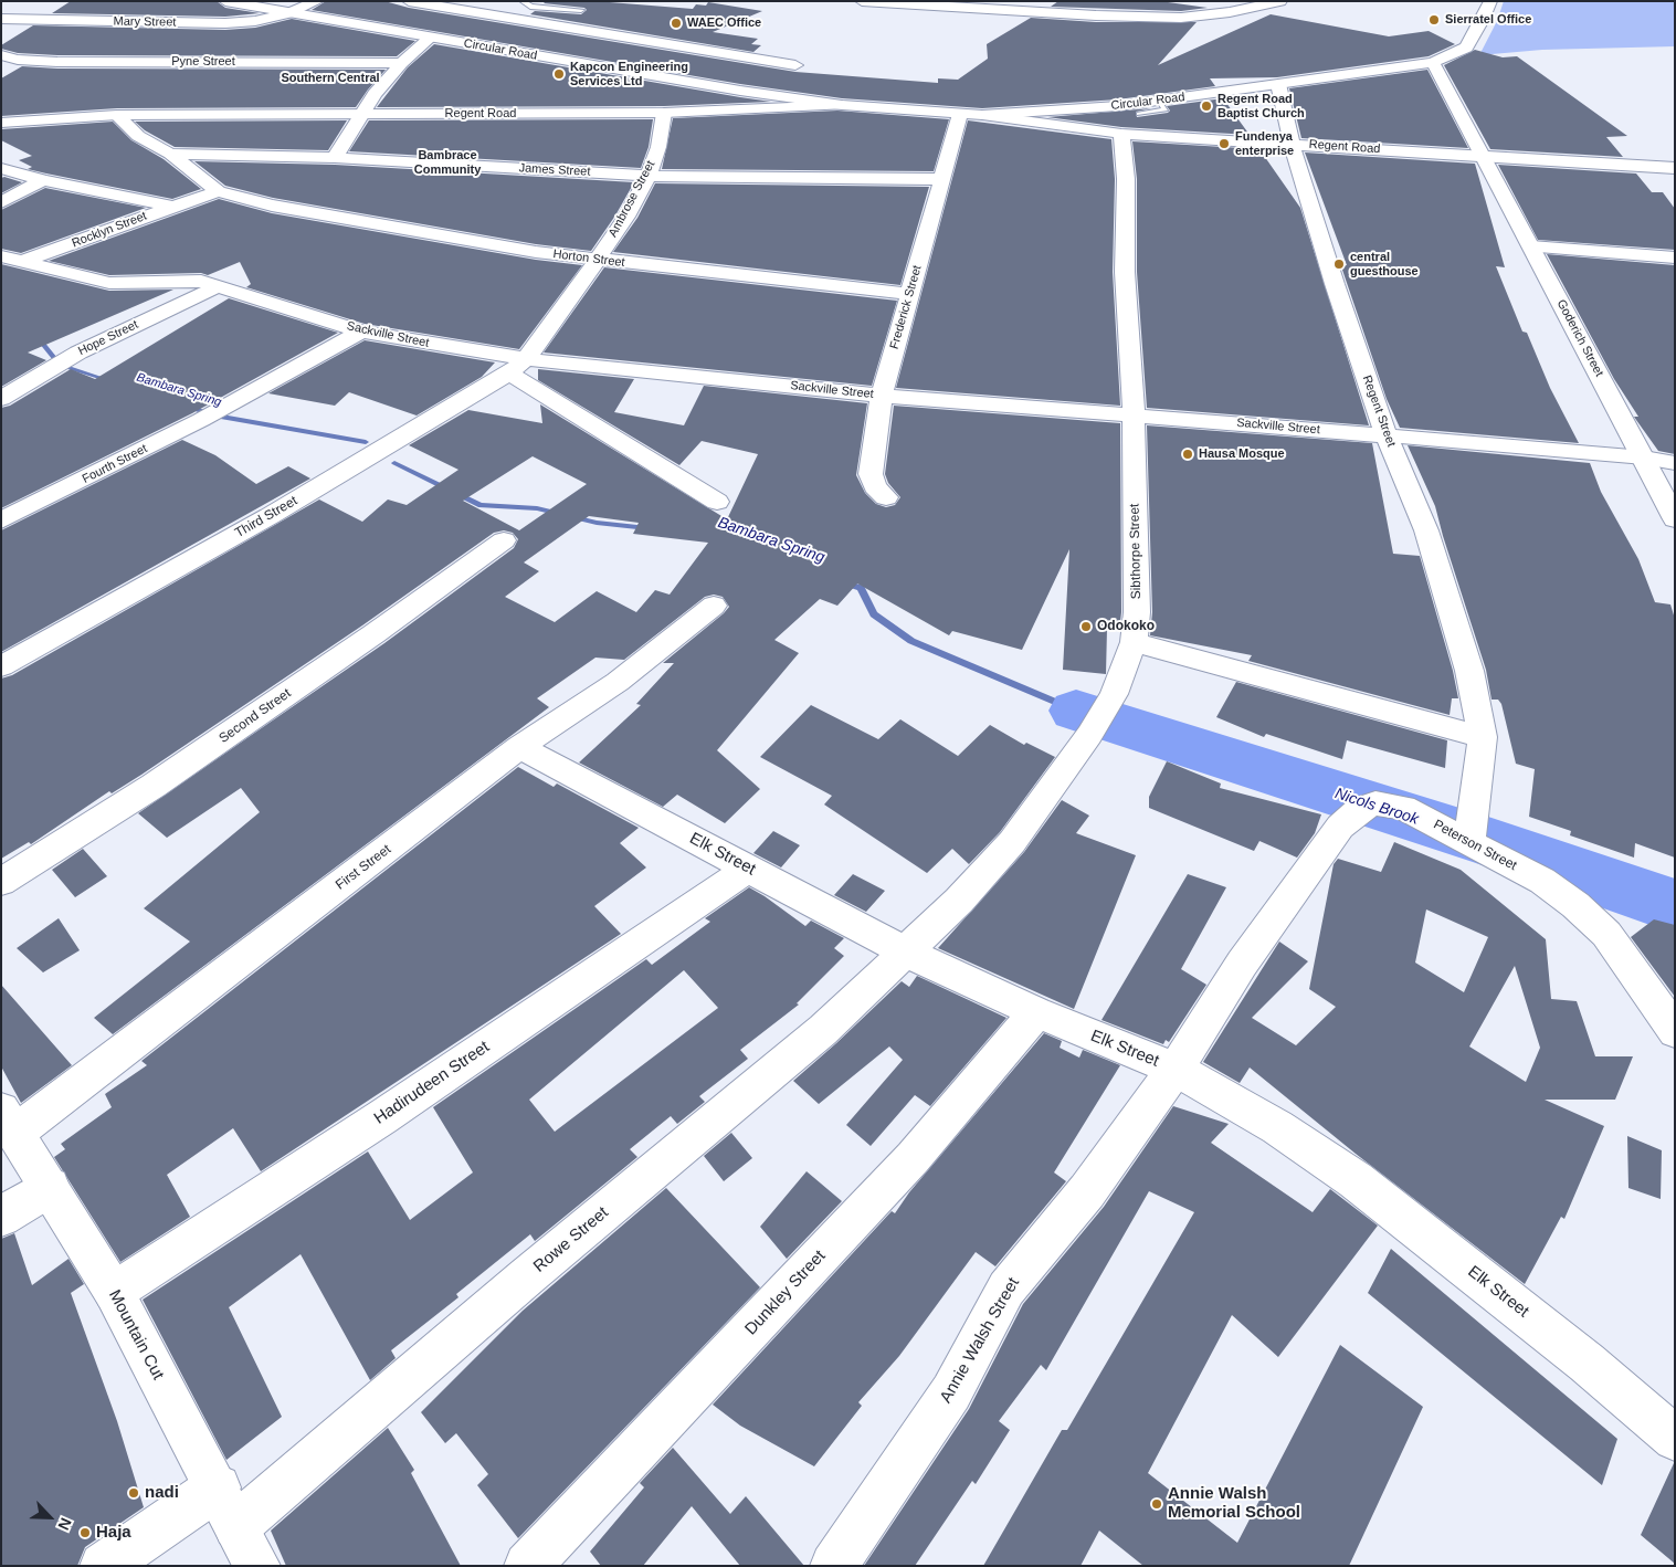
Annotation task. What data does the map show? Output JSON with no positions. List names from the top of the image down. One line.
{"streets":{"street":["Mary Street","Circular Road","Pyne Street","Regent Road","James Street","Ambrose Street","Rocklyn Street","Horton Street","Frederick Street","Sackville Street","Hope Street","Goderich Street","Regent Street","Fourth Street","Third Street","Sibthorpe Street","Second Street","Peterson Street","Elk Street","First Street","Hadirudeen Street","Rowe Street","Dunkley Street","Mountain Cut","Annie Walsh Street"]},"crossings":[["Mary Street","Circular Road"],["Circular Road","Regent Road"],["Circular Road","Frederick Street"],["Circular Road","Goderich Street"],["Circular Road","Regent Street"],["Regent Road","Ambrose Street"],["Regent Road","Frederick Street"],["Regent Road","Goderich Street"],["Regent Road","Regent Street"],["Regent Road","Sibthorpe Street"],["James Street","Ambrose Street"],["James Street","Frederick Street"],["Ambrose Street","Horton Street"],["Ambrose Street","Sackville Street"],["Ambrose Street","Third Street"],["Rocklyn Street","Horton Street"],["Rocklyn Street","Sackville Street"],["Horton Street","Frederick Street"],["Frederick Street","Sackville Street"],["Sackville Street","Hope Street"],["Sackville Street","Goderich Street"],["Sackville Street","Regent Street"],["Sackville Street","Fourth Street"],["Sackville Street","Third Street"],["Sackville Street","Sibthorpe Street"],["Regent Street","Peterson Street"],["Sibthorpe Street","Elk Street"],["Sibthorpe Street","Rowe Street"],["Peterson Street","Elk Street"],["Peterson Street","Annie Walsh Street"],["Elk Street","First Street"],["Elk Street","Hadirudeen Street"],["Elk Street","Rowe Street"],["Elk Street","Dunkley Street"],["Elk Street","Annie Walsh Street"],["First Street","Mountain Cut"],["Hadirudeen Street","Mountain Cut"],["Rowe Street","Mountain Cut"]],"districts":["Southern Central","Bambrace Community"],"water":["Bambara Spring","Nicols Brook"],"places":["Sierratel Office","WAEC Office","Kapcon Engineering Services Ltd","Regent Road Baptist Church","Fundenya enterprise","central guesthouse","Hausa Mosque","Odokoko","nadi","Annie Walsh Memorial School","Haja"],"north":"bottom right"}
